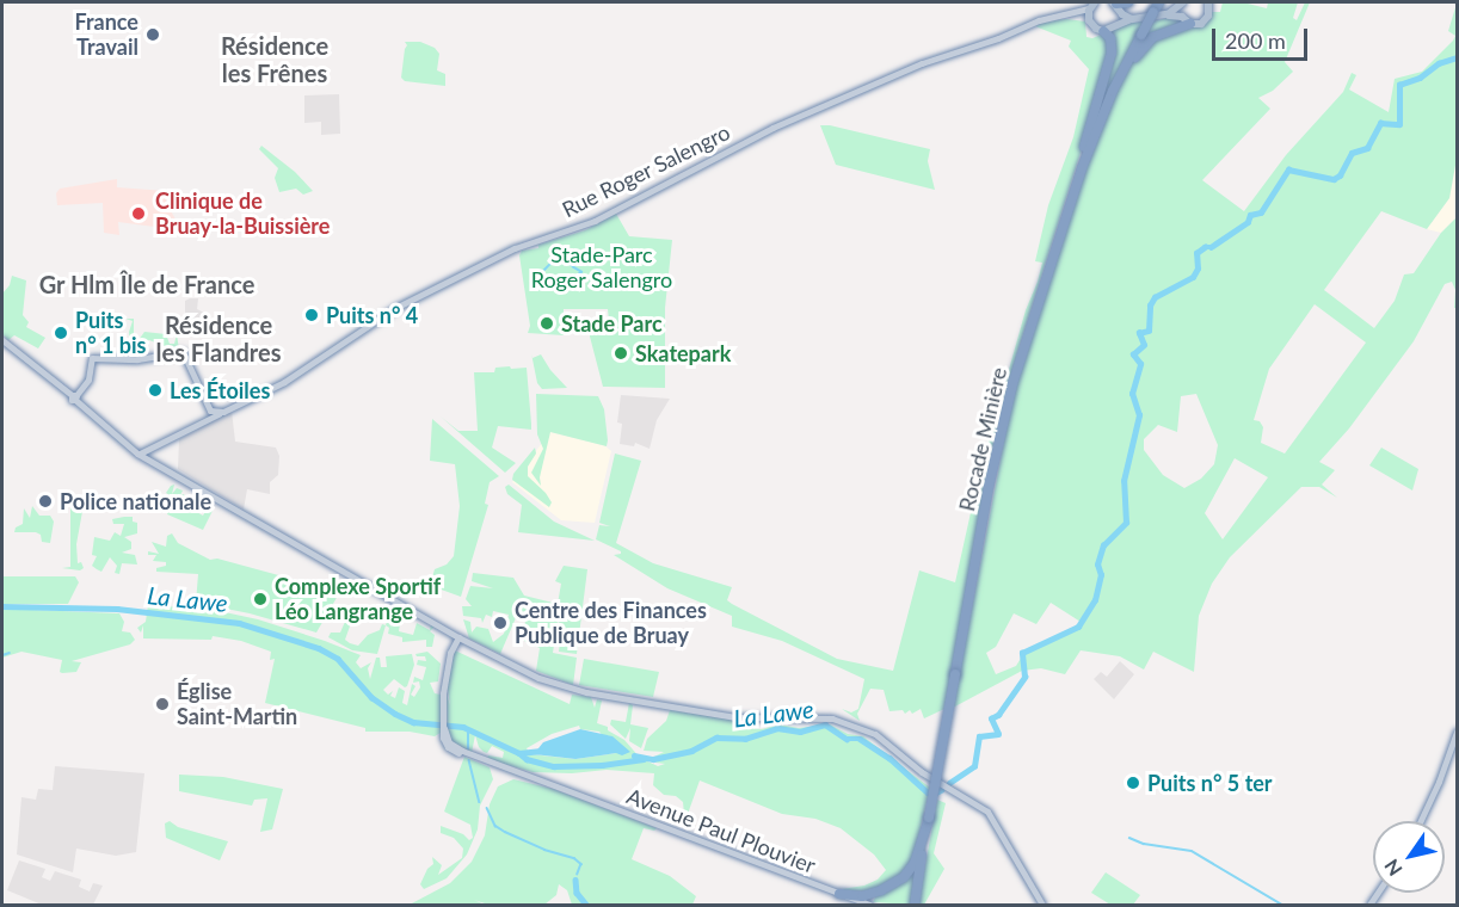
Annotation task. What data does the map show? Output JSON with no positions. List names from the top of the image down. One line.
{"streets":{"highway":["Rocade Minière"],"main road":["Rue Roger Salengro","Avenue Paul Plouvier"]},"districts":["Résidence les Frênes","Gr Hlm Île de France","Résidence les Flandres"],"water":["La Lawe"],"parks":["Stade-Parc Roger Salengro"],"places":["France Travail","Clinique de Bruay-la-Buissière","Puits n° 4","Stade Parc","Puits n° 1 bis","Skatepark","Les Étoiles","Police nationale","Complexe Sportif Léo Langrange","Centre des Finances Publique de Bruay","Église Saint-Martin","Puits n° 5 ter"],"scale_bar":"200 m","north":"bottom left"}
